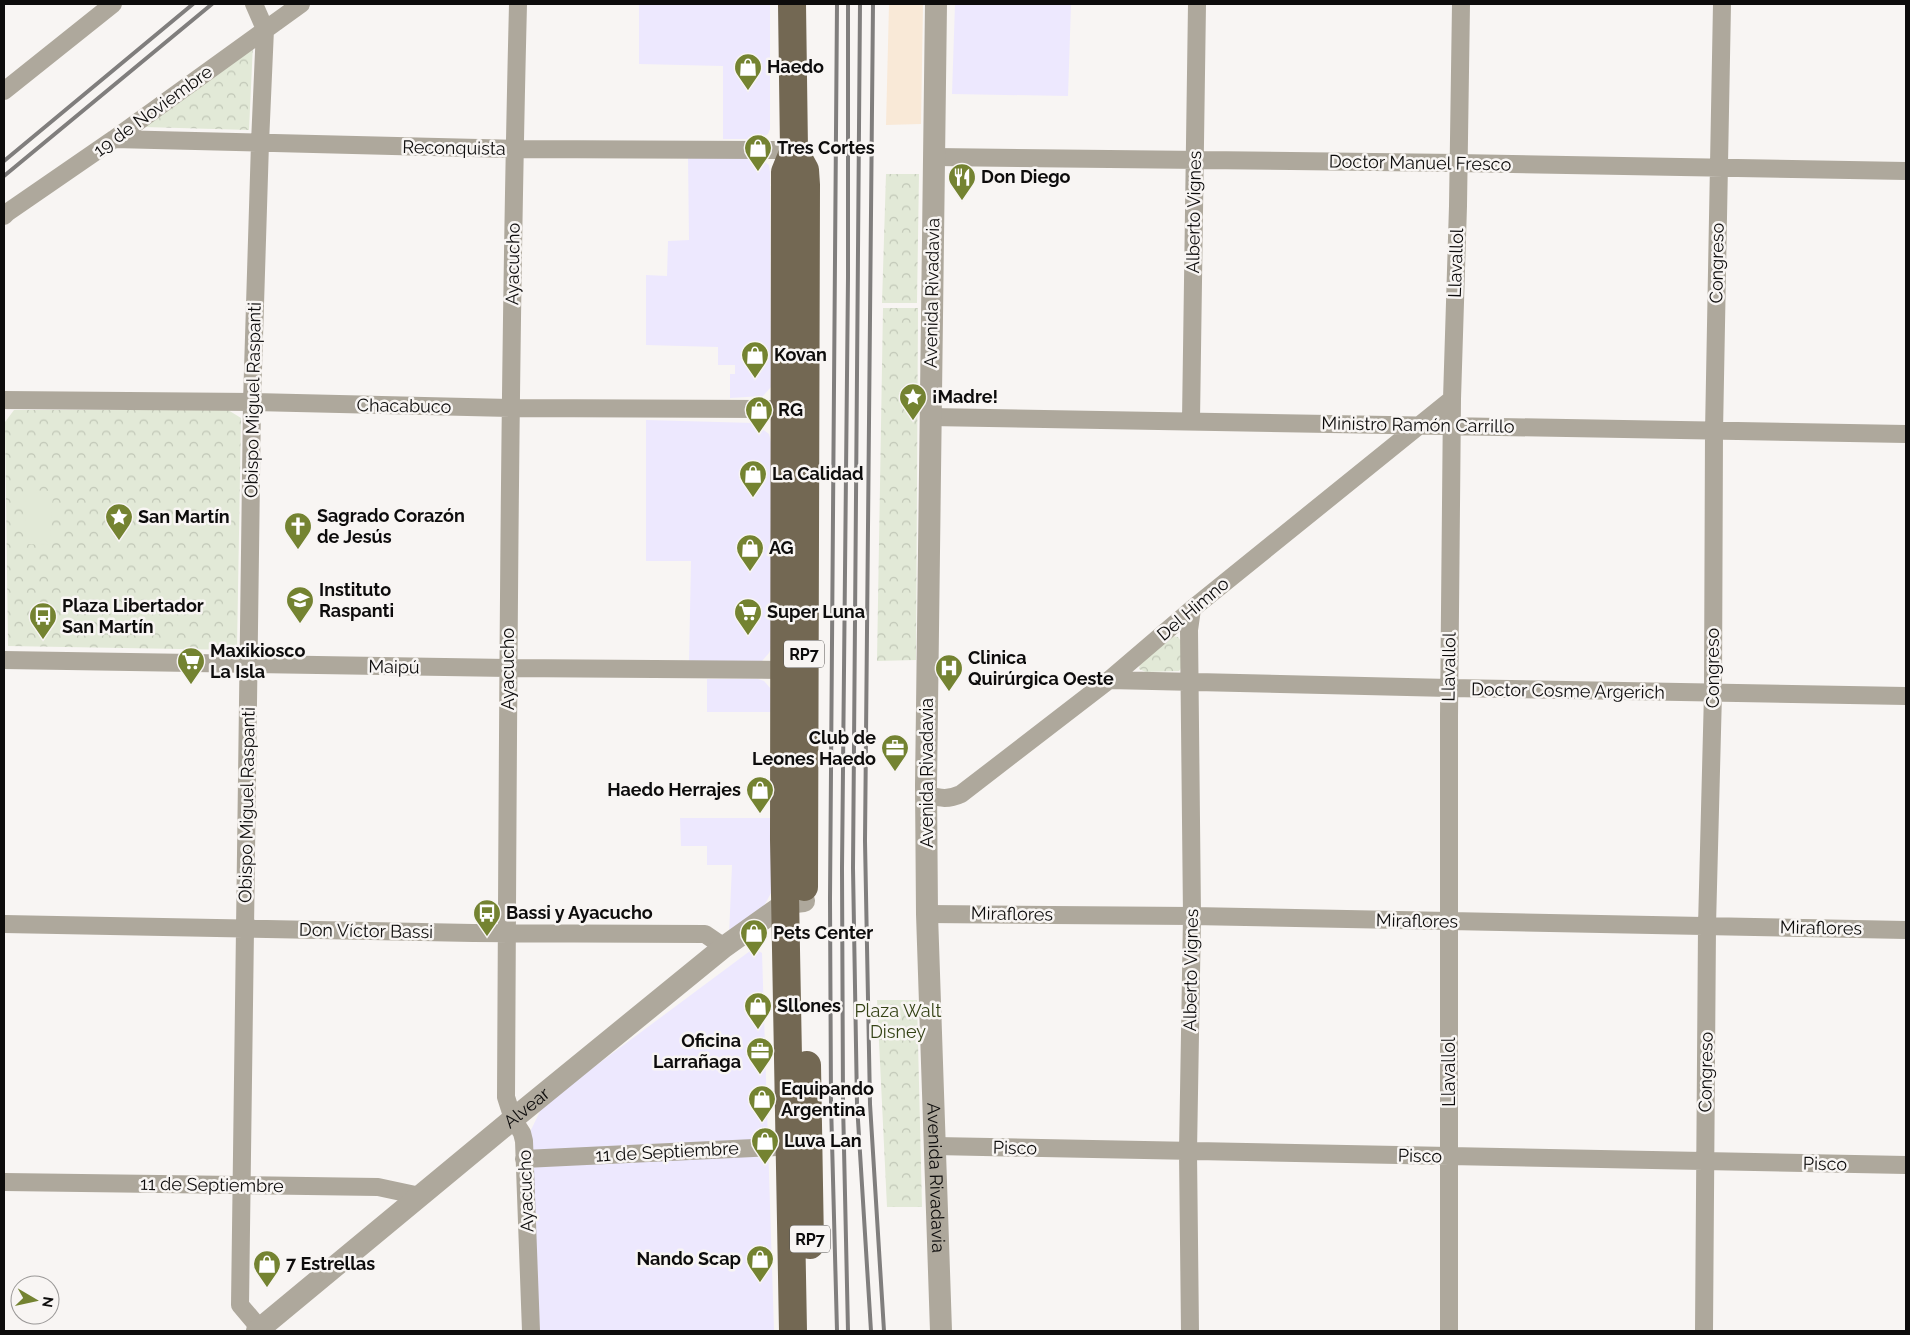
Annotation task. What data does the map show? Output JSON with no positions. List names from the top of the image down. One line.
{"streets":{"main road":["RP7"],"street":["19 de Noviembre","Reconquista","Doctor Manuel Fresco","Alberto Vignes","Llavallol","Congreso","Ayacucho","Avenida Rivadavia","Obispo Miguel Raspanti","Chacabuco","Ministro Ramón Carrillo","Del Himno","Maipú","Doctor Cosme Argerich","Miraflores","Don Víctor Bassi","Alvear","Pisco","11 de Septiembre"]},"crossings":[["19 de Noviembre","Reconquista"],["19 de Noviembre","Obispo Miguel Raspanti"],["Reconquista","Ayacucho"],["Reconquista","Obispo Miguel Raspanti"],["Reconquista","RP7"],["Doctor Manuel Fresco","Alberto Vignes"],["Doctor Manuel Fresco","Llavallol"],["Doctor Manuel Fresco","Congreso"],["Doctor Manuel Fresco","Avenida Rivadavia"],["Alberto Vignes","Ministro Ramón Carrillo"],["Alberto Vignes","Del Himno"],["Alberto Vignes","Doctor Cosme Argerich"],["Alberto Vignes","Miraflores"],["Alberto Vignes","Pisco"],["Llavallol","Ministro Ramón Carrillo"],["Llavallol","Del Himno"],["Llavallol","Doctor Cosme Argerich"],["Llavallol","Miraflores"],["Llavallol","Pisco"],["Congreso","Ministro Ramón Carrillo"],["Congreso","Doctor Cosme Argerich"],["Congreso","Miraflores"],["Congreso","Pisco"],["Ayacucho","Chacabuco"],["Ayacucho","Maipú"],["Ayacucho","Don Víctor Bassi"],["Ayacucho","Alvear"],["Ayacucho","11 de Septiembre"],["Avenida Rivadavia","Ministro Ramón Carrillo"],["Avenida Rivadavia","Del Himno"],["Avenida Rivadavia","Miraflores"],["Avenida Rivadavia","Pisco"],["Obispo Miguel Raspanti","Chacabuco"],["Obispo Miguel Raspanti","Maipú"],["Obispo Miguel Raspanti","Don Víctor Bassi"],["Obispo Miguel Raspanti","Alvear"],["Obispo Miguel Raspanti","11 de Septiembre"],["Chacabuco","RP7"],["Ministro Ramón Carrillo","Del Himno"],["Del Himno","Doctor Cosme Argerich"],["RP7","Maipú"],["RP7","Alvear"],["RP7","11 de Septiembre"],["Don Víctor Bassi","Alvear"],["Alvear","11 de Septiembre"]],"parks":["Plaza Walt Disney"],"places":{"shop":["Haedo","Tres Cortes","Kovan","RG","La Calidad","AG","Haedo Herrajes","Pets Center","Sllones","Equipando Argentina","Luva Lan","Nando Scap","7 Estrellas"],"restaurant":["Don Diego"],"place":["¡Madre!","San Martín"],"church":["Sagrado Corazón de Jesús"],"school or university":["Instituto Raspanti"],"supermarket":["Super Luna","Maxikiosco La Isla"],"bus stop":["Plaza Libertador San Martín","Bassi y Ayacucho"],"hospital":["Clinica Quirúrgica Oeste"],"office":["Club de Leones Haedo","Oficina Larrañaga"]},"north":"right"}
